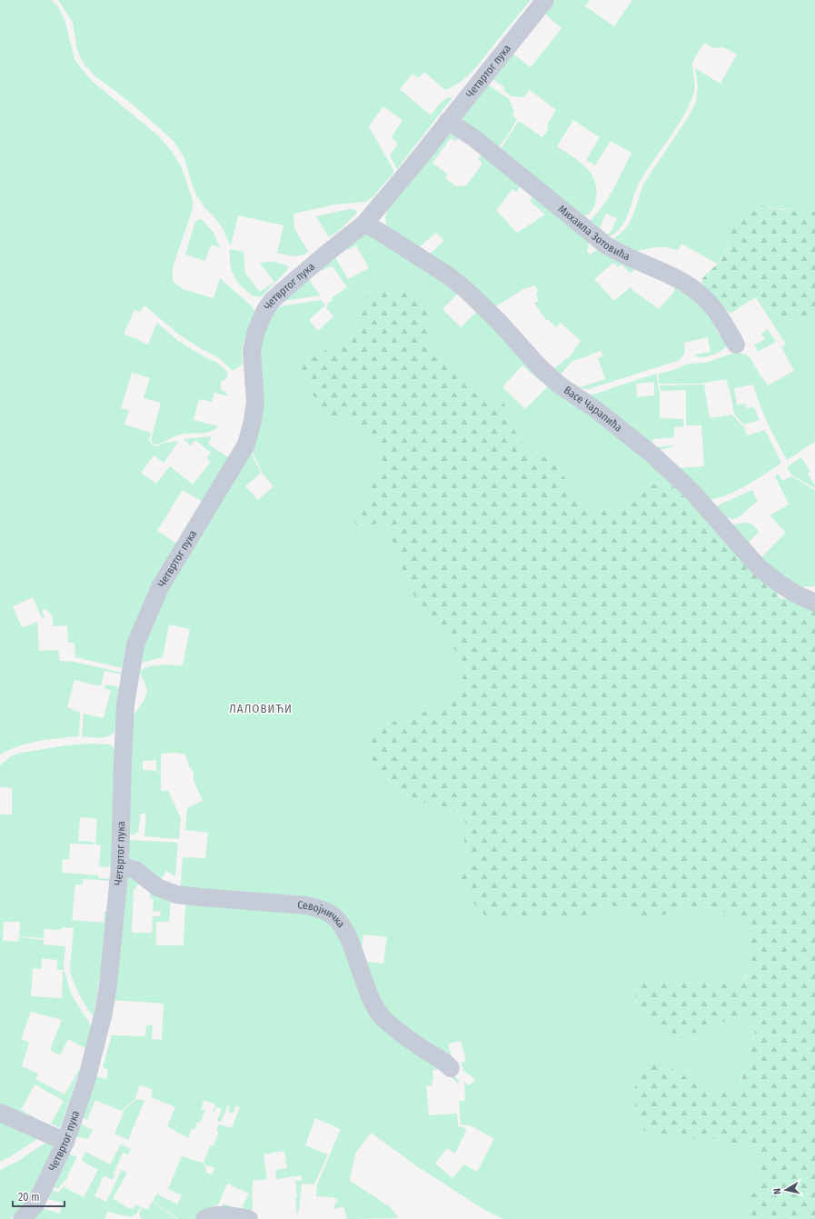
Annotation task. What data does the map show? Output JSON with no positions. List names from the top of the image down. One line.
{"streets":{"street":["Четвртог пука","Михаила Зотовића","Васе Чарапића","Севојничка"]},"crossings":[["Четвртог пука","Михаила Зотовића"],["Четвртог пука","Васе Чарапића"],["Четвртог пука","Севојничка"]],"districts":["ЛАЛОВИЋИ"],"scale_bar":"20 m","north":"left"}
